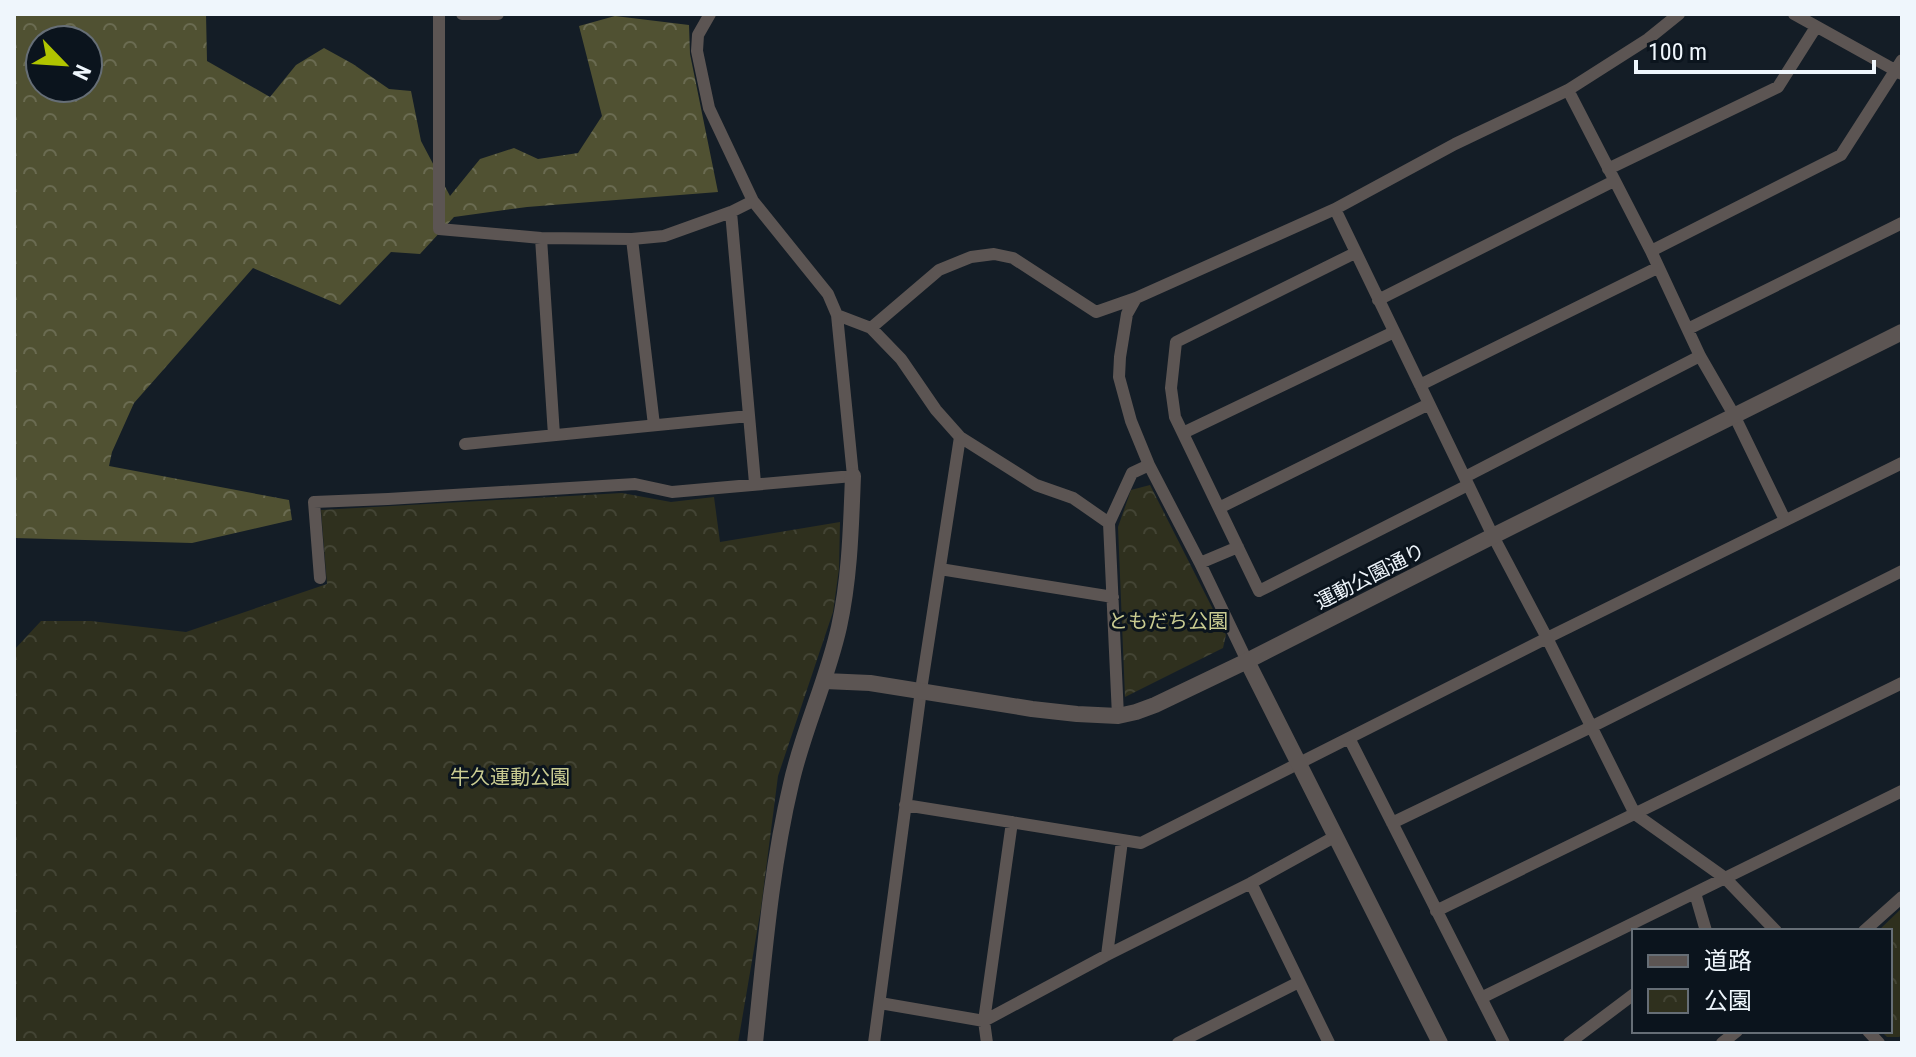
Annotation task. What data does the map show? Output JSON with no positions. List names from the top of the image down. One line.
{"streets":{"street":["運動公園通り"]},"parks":["ともだち公園","牛久運動公園"],"legend":["道路","公園"],"scale_bar":"100 m","north":"bottom right"}
